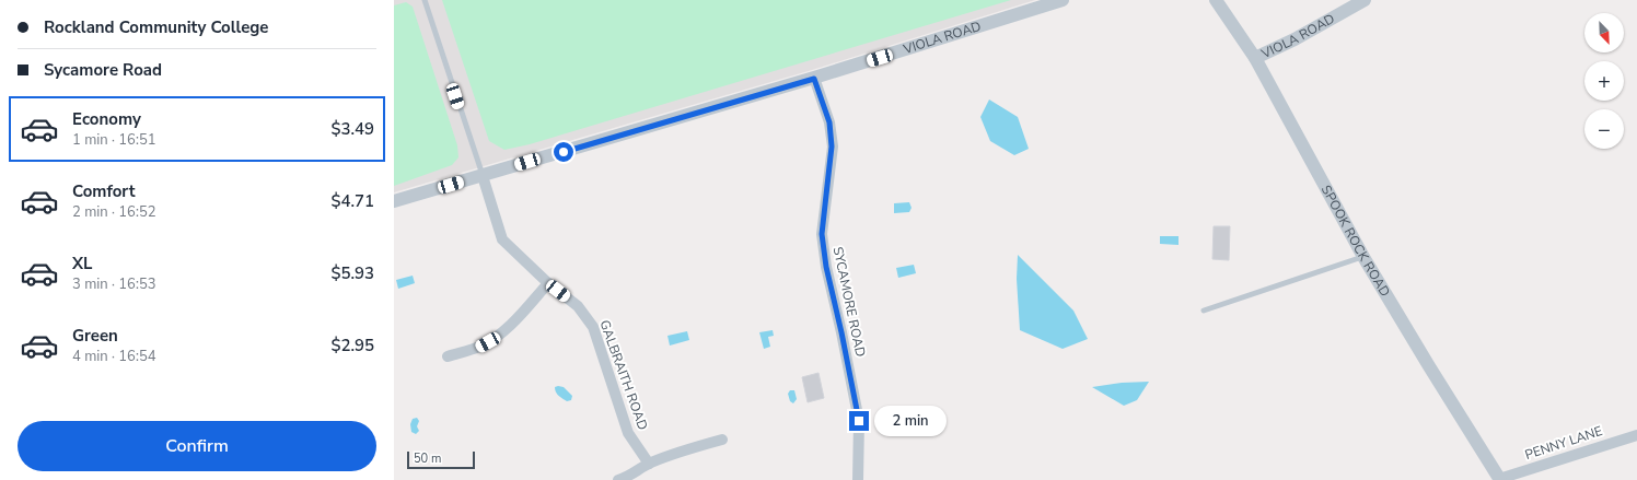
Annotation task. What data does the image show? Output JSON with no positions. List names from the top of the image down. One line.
{"streets":{"street":["VIOLA ROAD","SPOOK ROCK ROAD","SYCAMORE ROAD","GALBRAITH ROAD","PENNY LANE"]},"crossings":[["VIOLA ROAD","SPOOK ROCK ROAD"],["VIOLA ROAD","SYCAMORE ROAD"],["VIOLA ROAD","GALBRAITH ROAD"],["SPOOK ROCK ROAD","PENNY LANE"]],"scale_bar":"50 m","north":"bottom right","page":{"banner":["Rockland Community College","Sycamore Road"],"map_buttons":["+","−"],"list":[{"name":"Economy","note":"1 min · 16:51","value":"$3.49"},{"name":"Comfort","note":"2 min · 16:52","value":"$4.71"},{"name":"XL","note":"3 min · 16:53","value":"$5.93"},{"name":"Green","note":"4 min · 16:54","value":"$2.95"}],"bubble":"2 min","buttons":"Confirm","scale":"50 m"}}
